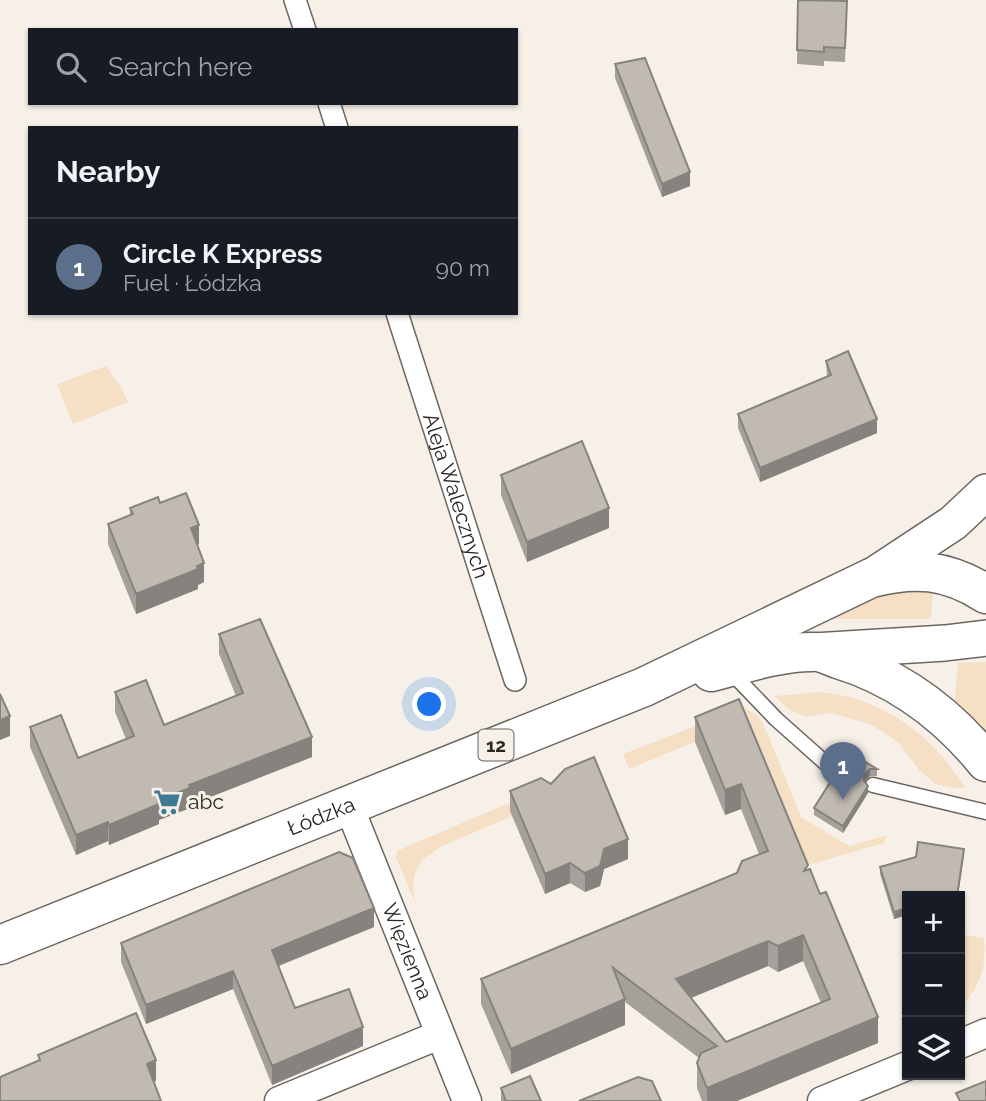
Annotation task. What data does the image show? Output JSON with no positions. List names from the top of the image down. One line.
{"streets":{"main road":["12","Łódzka"],"street":["Aleja Walecznych","Więzienna"]},"crossings":[["12","Łódzka"],["Łódzka","Więzienna"]],"places":{"supermarket":["abc"]},"page":{"search":"Search here","heading":"Nearby","list":[{"mark":"1","name":"Circle K Express","note":"Fuel · Łódzka","value":"90 m"}],"pins":"1","map_buttons":["+","−"]}}
